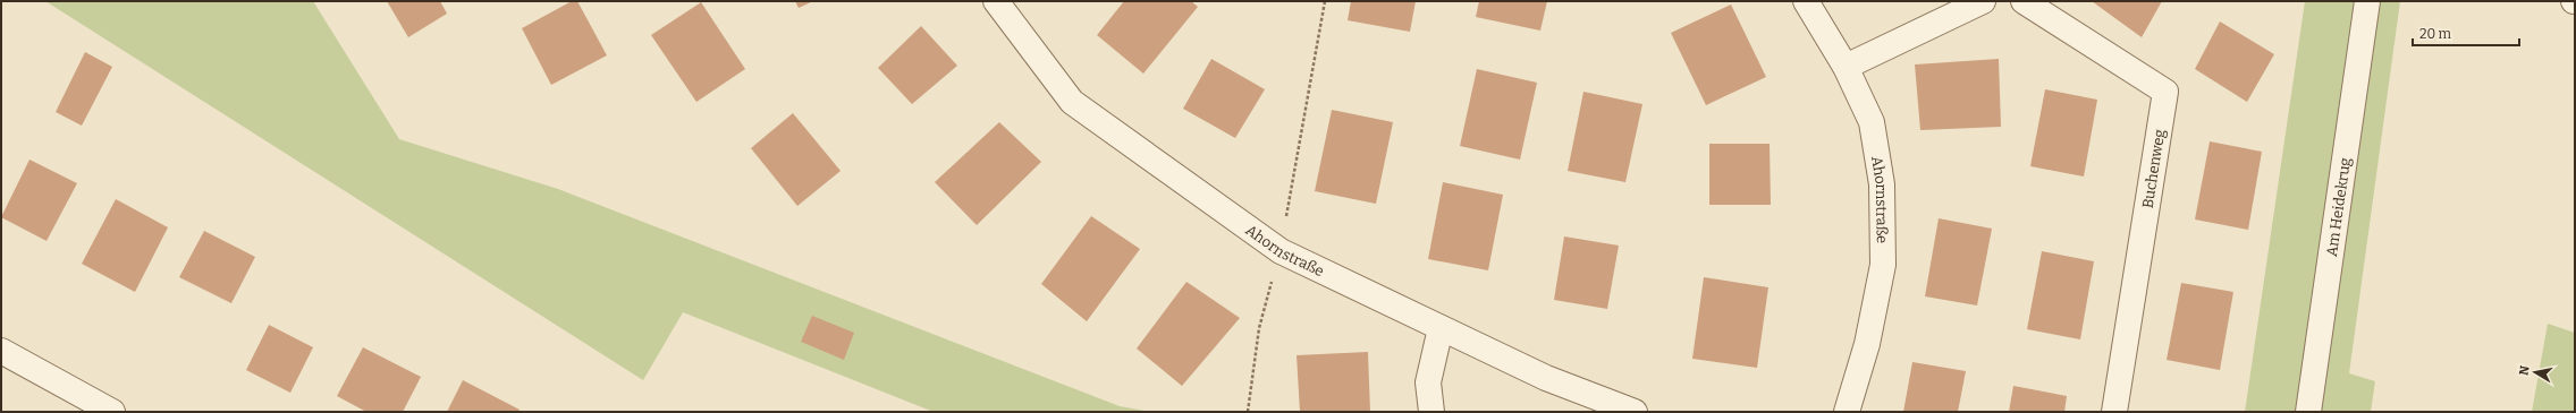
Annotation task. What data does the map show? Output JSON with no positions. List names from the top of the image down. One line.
{"streets":{"street":["Buchenweg","Ahornstraße","Am Heidekrug"]},"scale_bar":"20 m","north":"left"}
